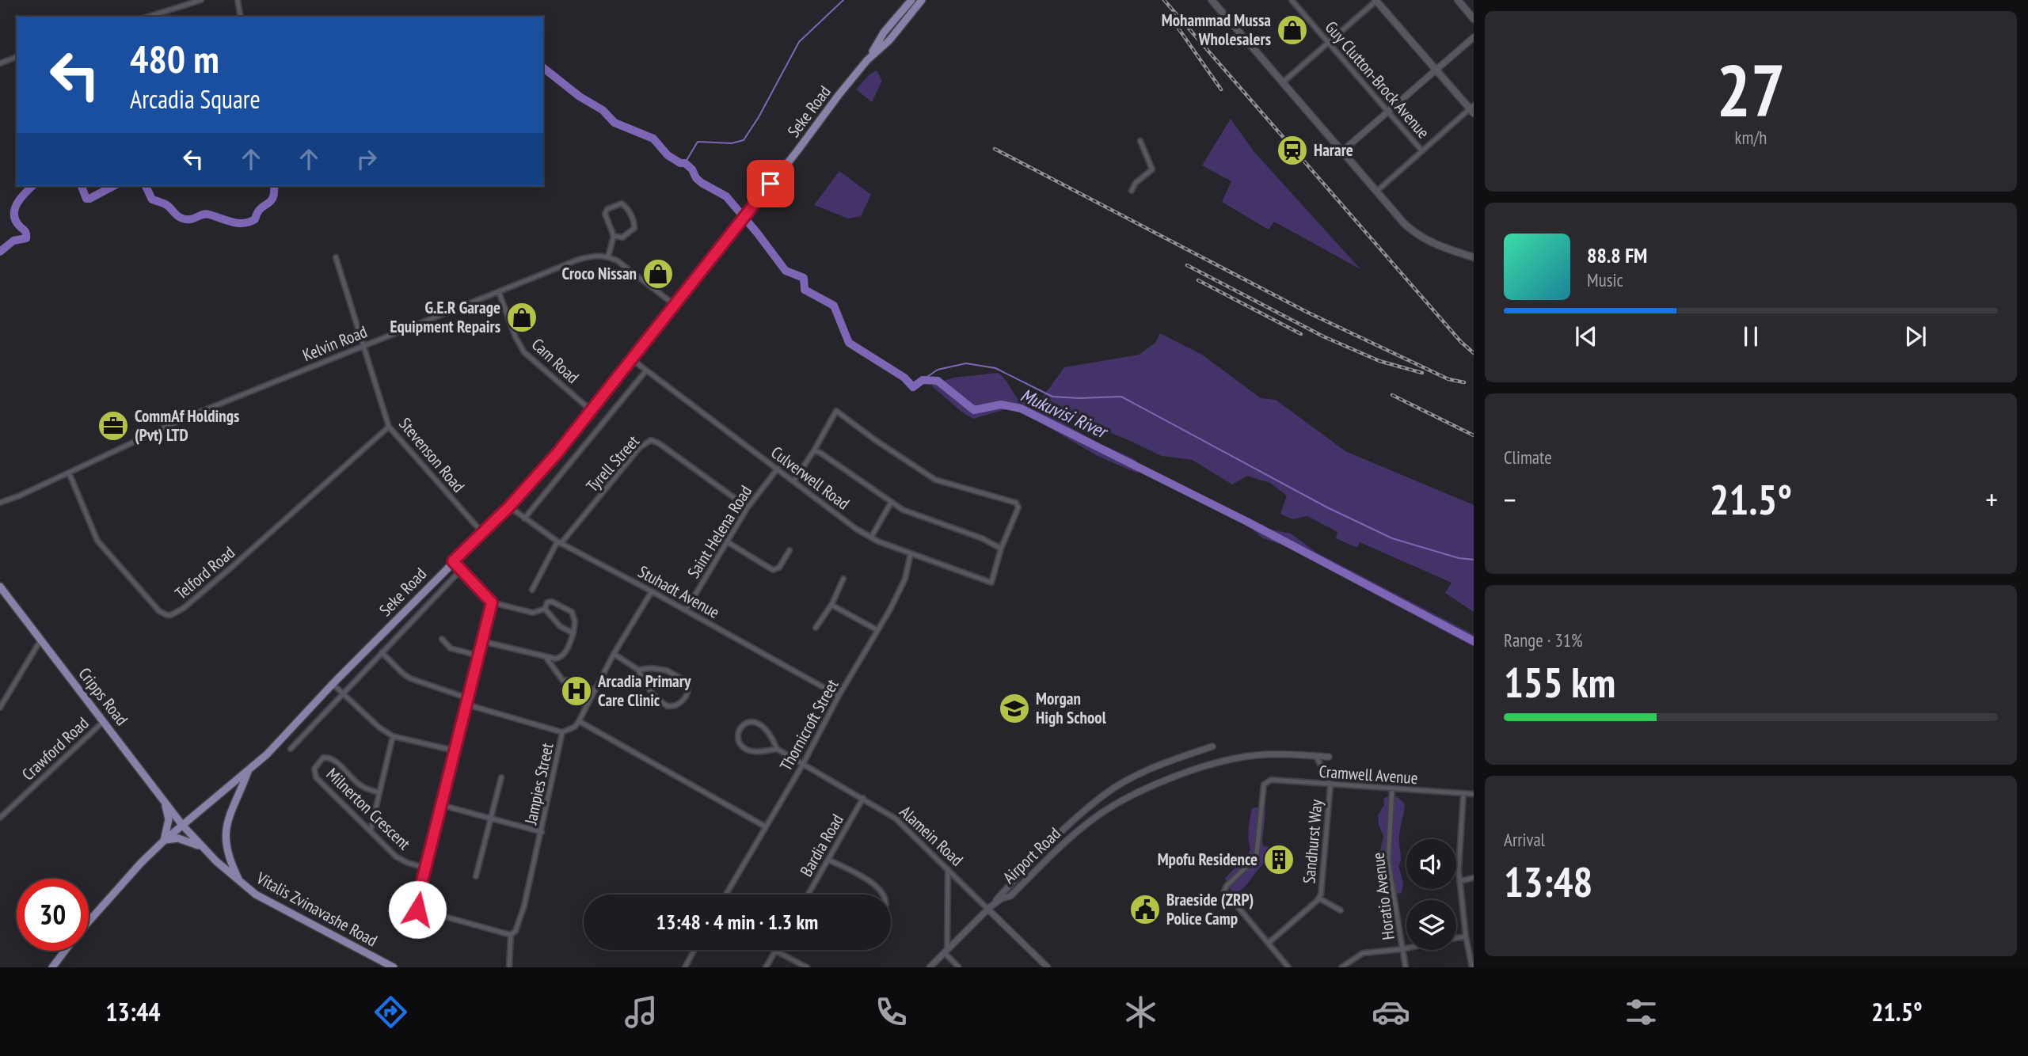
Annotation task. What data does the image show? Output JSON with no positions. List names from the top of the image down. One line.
{"streets":{"main road":["Seke Road","Cripps Road","Vitalis Zvinavashe Road"],"street":["Guy Clutton-Brock Avenue","Kelvin Road","Cam Road","Stevenson Road","Tyrell Street","Culverwell Road","Saint Helena Road","Telford Road","Stuhadt Avenue","Thornicroft Street","Crawford Road","Cramwell Avenue","Jampies Street","Milnerton Crescent","Alamein Road","Sandhurst Way","Bardia Road","Airport Road","Horatio Avenue"]},"crossings":[["Seke Road","Cam Road"],["Seke Road","Stevenson Road"],["Seke Road","Culverwell Road"],["Seke Road","Stuhadt Avenue"],["Seke Road","Cripps Road"],["Seke Road","Vitalis Zvinavashe Road"],["Kelvin Road","Cam Road"],["Kelvin Road","Stevenson Road"],["Kelvin Road","Telford Road"],["Stevenson Road","Telford Road"],["Tyrell Street","Saint Helena Road"],["Tyrell Street","Stuhadt Avenue"],["Culverwell Road","Saint Helena Road"],["Culverwell Road","Thornicroft Street"],["Saint Helena Road","Stuhadt Avenue"],["Stuhadt Avenue","Thornicroft Street"],["Stuhadt Avenue","Jampies Street"],["Cripps Road","Crawford Road"],["Cripps Road","Vitalis Zvinavashe Road"],["Thornicroft Street","Alamein Road"],["Cramwell Avenue","Sandhurst Way"],["Cramwell Avenue","Horatio Avenue"],["Alamein Road","Bardia Road"],["Alamein Road","Airport Road"]],"water":["Mukuvisi River"],"places":{"shop":["Mohammad Mussa Wholesalers","Croco Nissan","G.E.R Garage Equipment Repairs"],"station":["Harare"],"office":["CommAf Holdings (Pvt) LTD"],"hospital":["Arcadia Primary Care Clinic"],"school or university":["Morgan High School"],"building":["Mpofu Residence"],"public building":["Braeside (ZRP) Police Camp"]},"page":{"tile":[["27","km/h"],"Climate",["Range · 31%","155 km"],["Arrival","13:48"]],"turn":["480 m","Arcadia Square"],"song":["88.8 FM","Music"],"heat":["−","21.5°","+"],"limit":"30","trip":"13:48 · 4 min · 1.3 km","tabs":["13:44","21.5°"]}}
